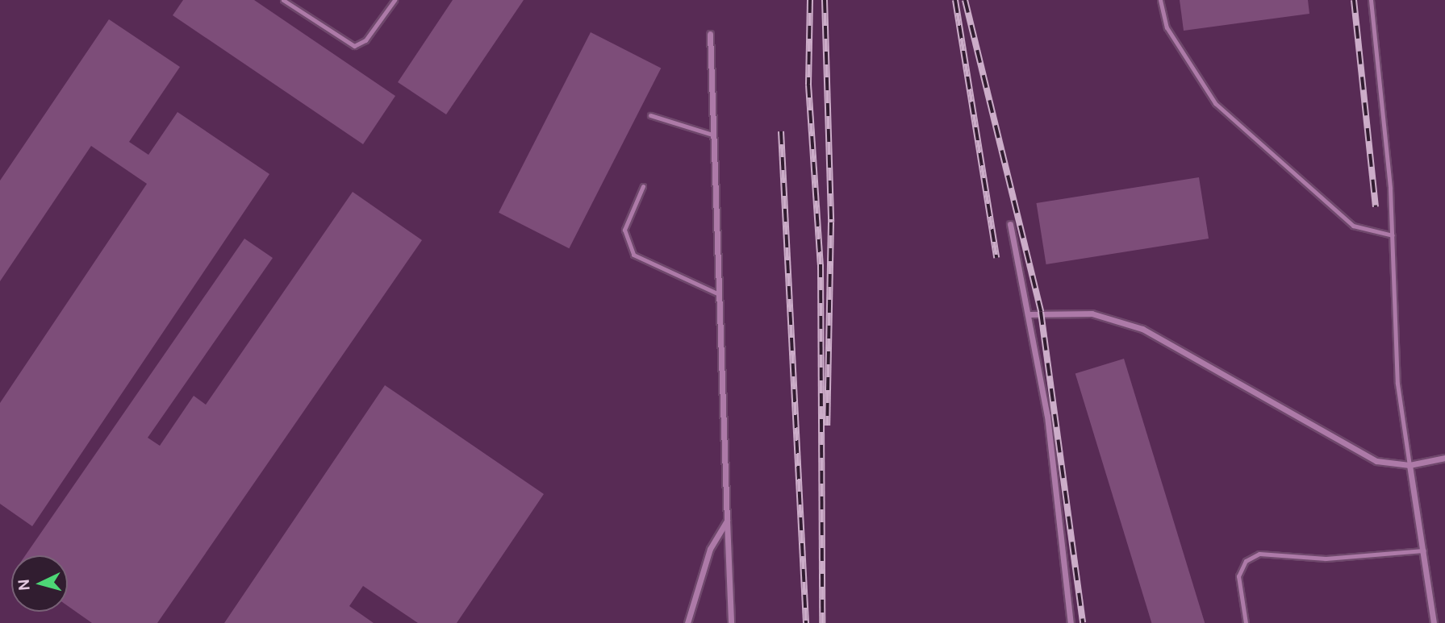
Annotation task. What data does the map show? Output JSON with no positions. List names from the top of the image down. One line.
{"north":"left"}
